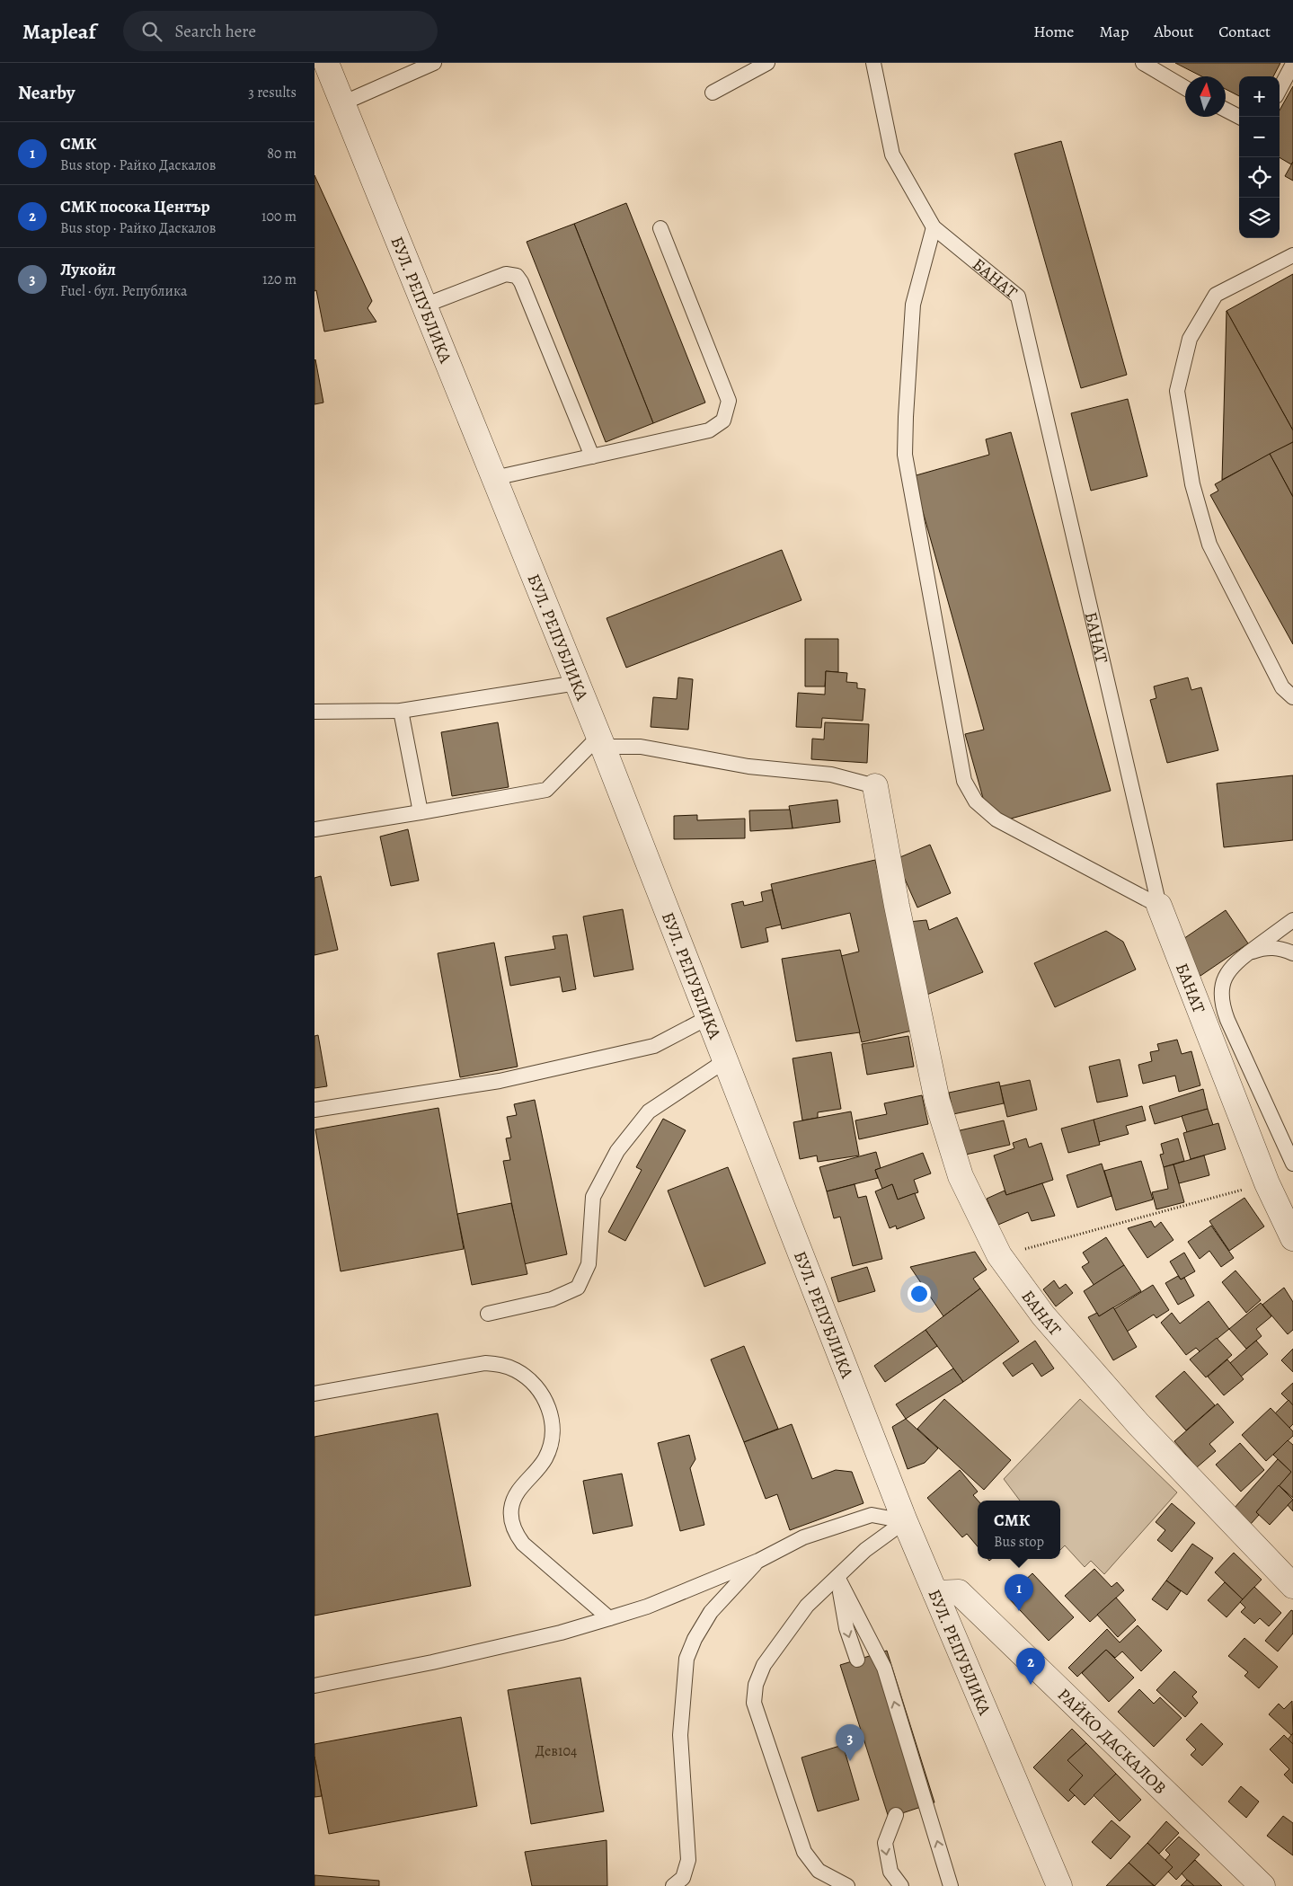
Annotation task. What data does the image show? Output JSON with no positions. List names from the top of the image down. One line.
{"streets":{"street":["БАНАТ","БУЛ. РЕПУБЛИКА","РАЙКО ДАСКАЛОВ"]},"crossings":[["БУЛ. РЕПУБЛИКА","РАЙКО ДАСКАЛОВ"]],"house_numbers":["Дев104"],"north":"top","page":{"header":"Mapleaf","search":"Search here","nav":["Home","Map","About","Contact"],"heading":["Nearby","3 results"],"map_buttons":["+","−"],"list":[{"mark":"1","name":"СМК","note":"Bus stop · Райко Даскалов","value":"80 m"},{"mark":"2","name":"СМК посока Център","note":"Bus stop · Райко Даскалов","value":"100 m"},{"mark":"3","name":"Лукойл","note":"Fuel · бул. Република","value":"120 m"}],"popup":["СМК","Bus stop"],"pins":["1","2","3"]}}
